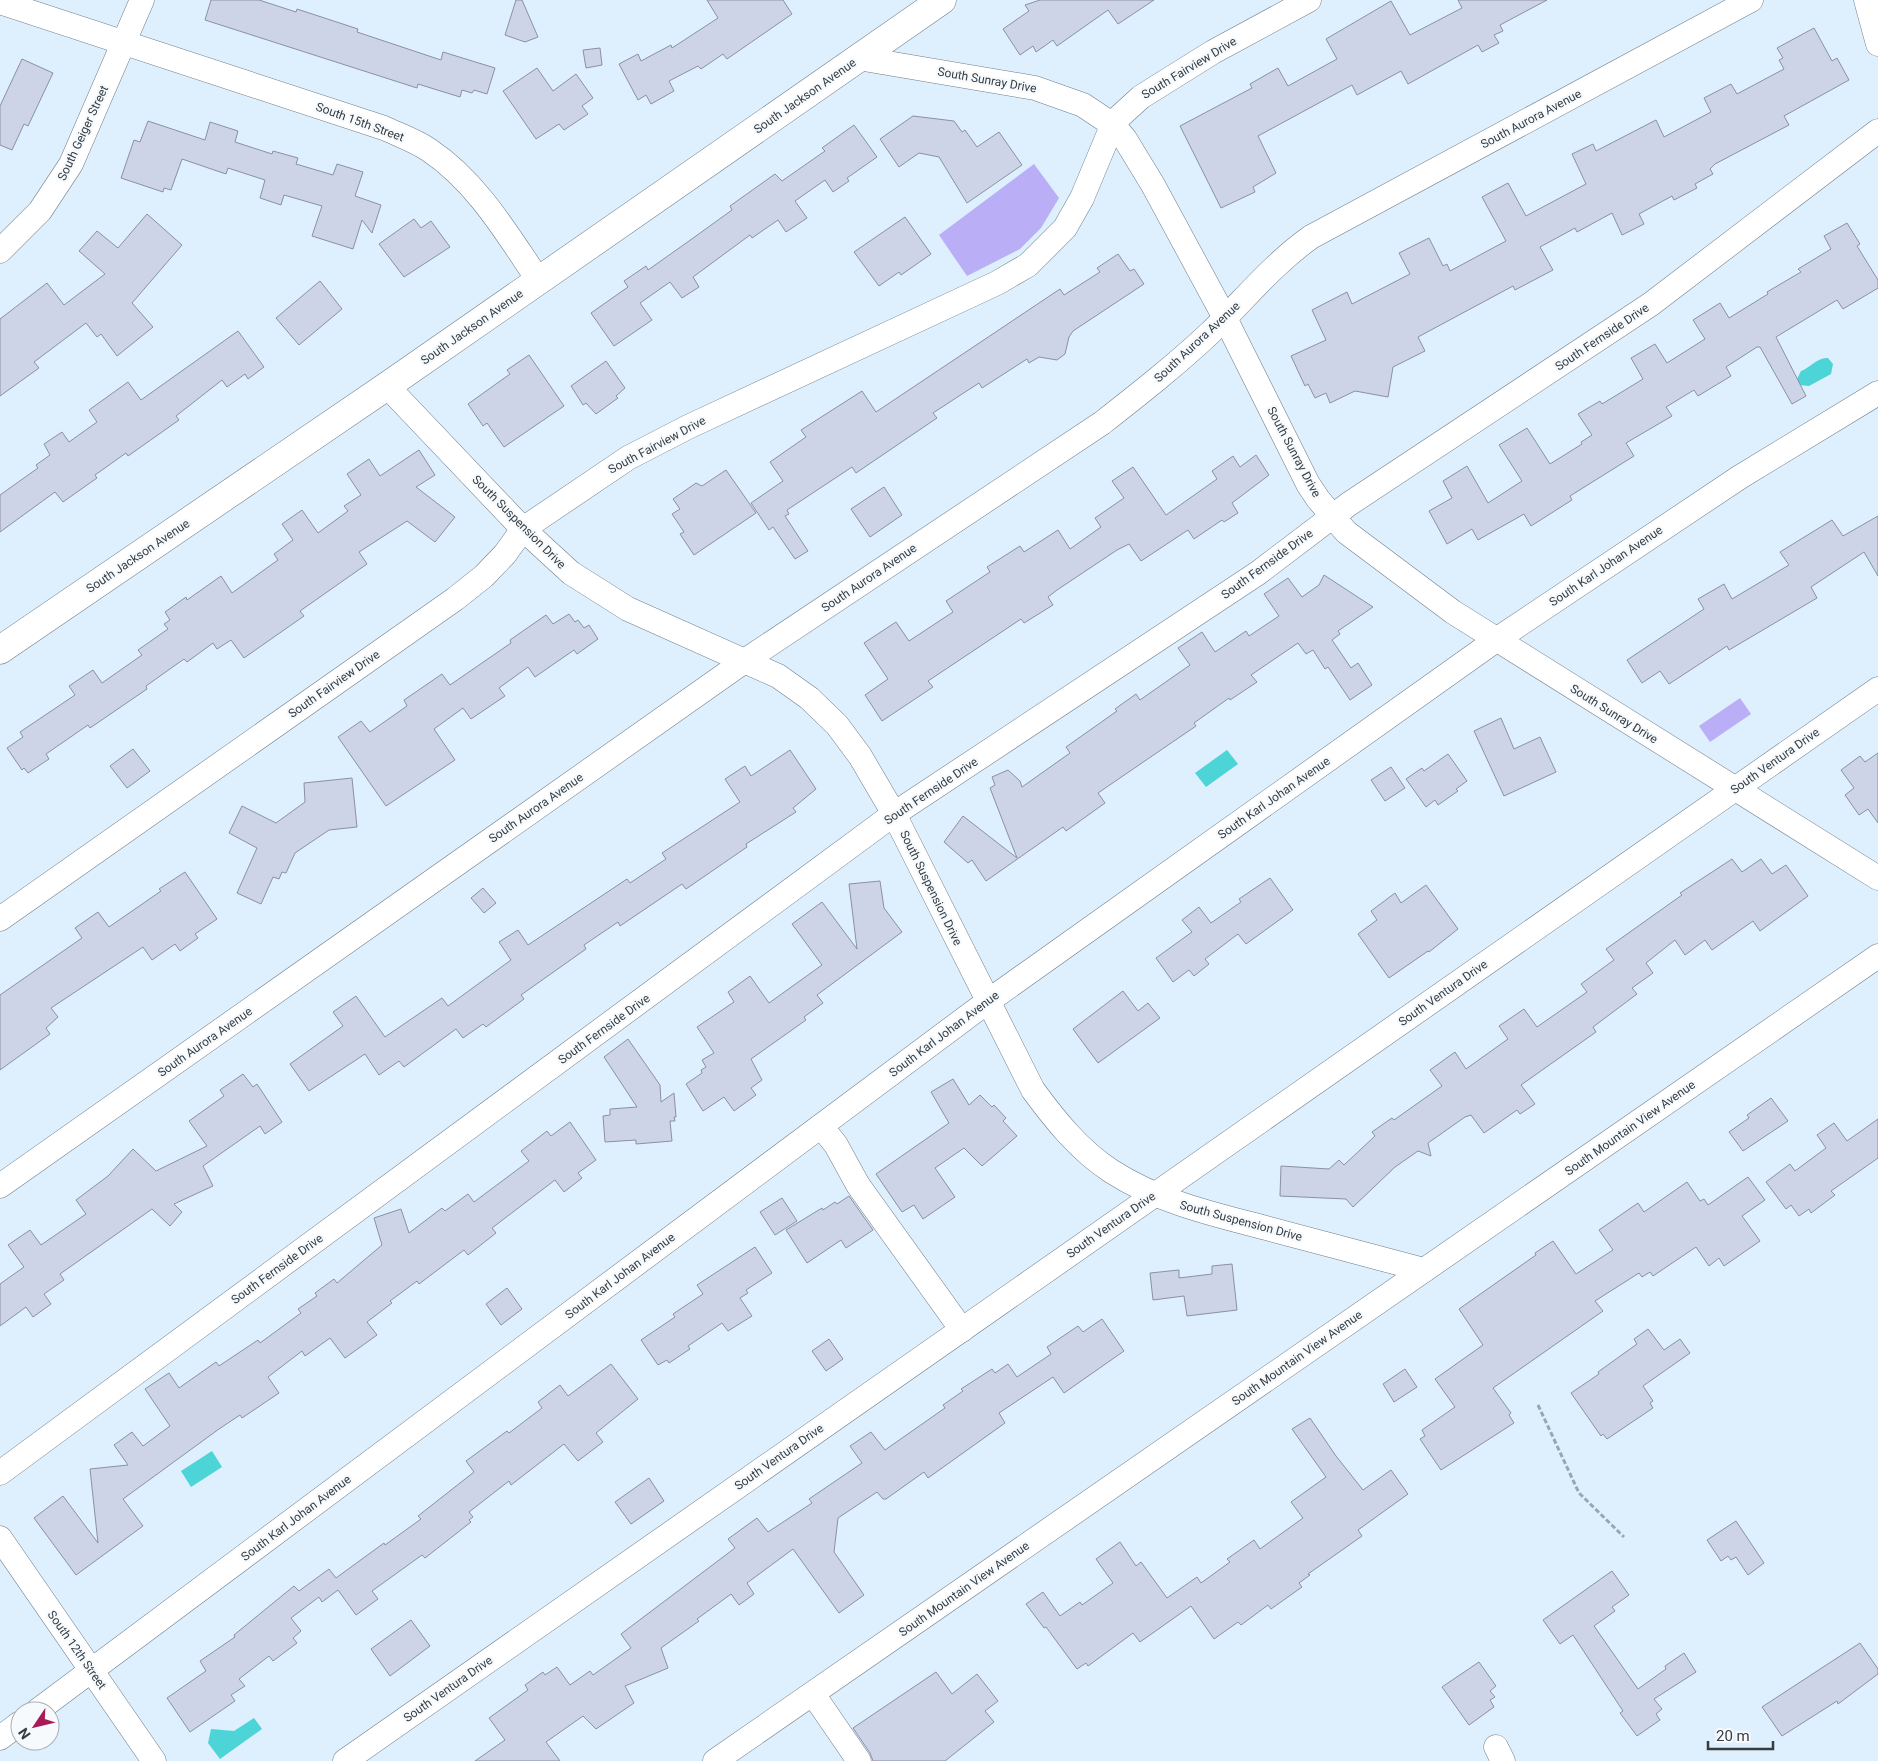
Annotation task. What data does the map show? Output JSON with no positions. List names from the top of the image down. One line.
{"streets":{"main road":["South Jackson Avenue"],"street":["South Fairview Drive","South Sunray Drive","South Aurora Avenue","South 15th Street","South Geiger Street","South Fernside Drive","South Suspension Drive","South Karl Johan Avenue","South Ventura Drive","South Mountain View Avenue","South 12th Street"]},"crossings":[["South Fairview Drive","South Sunray Drive"],["South Fairview Drive","South Suspension Drive"],["South Sunray Drive","South Jackson Avenue"],["South Sunray Drive","South Aurora Avenue"],["South Sunray Drive","South Fernside Drive"],["South Sunray Drive","South Karl Johan Avenue"],["South Sunray Drive","South Ventura Drive"],["South Jackson Avenue","South 15th Street"],["South Jackson Avenue","South Suspension Drive"],["South Aurora Avenue","South Suspension Drive"],["South 15th Street","South Geiger Street"],["South Fernside Drive","South Suspension Drive"],["South Suspension Drive","South Karl Johan Avenue"],["South Suspension Drive","South Ventura Drive"],["South Suspension Drive","South Mountain View Avenue"],["South Karl Johan Avenue","South 12th Street"]],"scale_bar":"20 m","north":"bottom left"}
